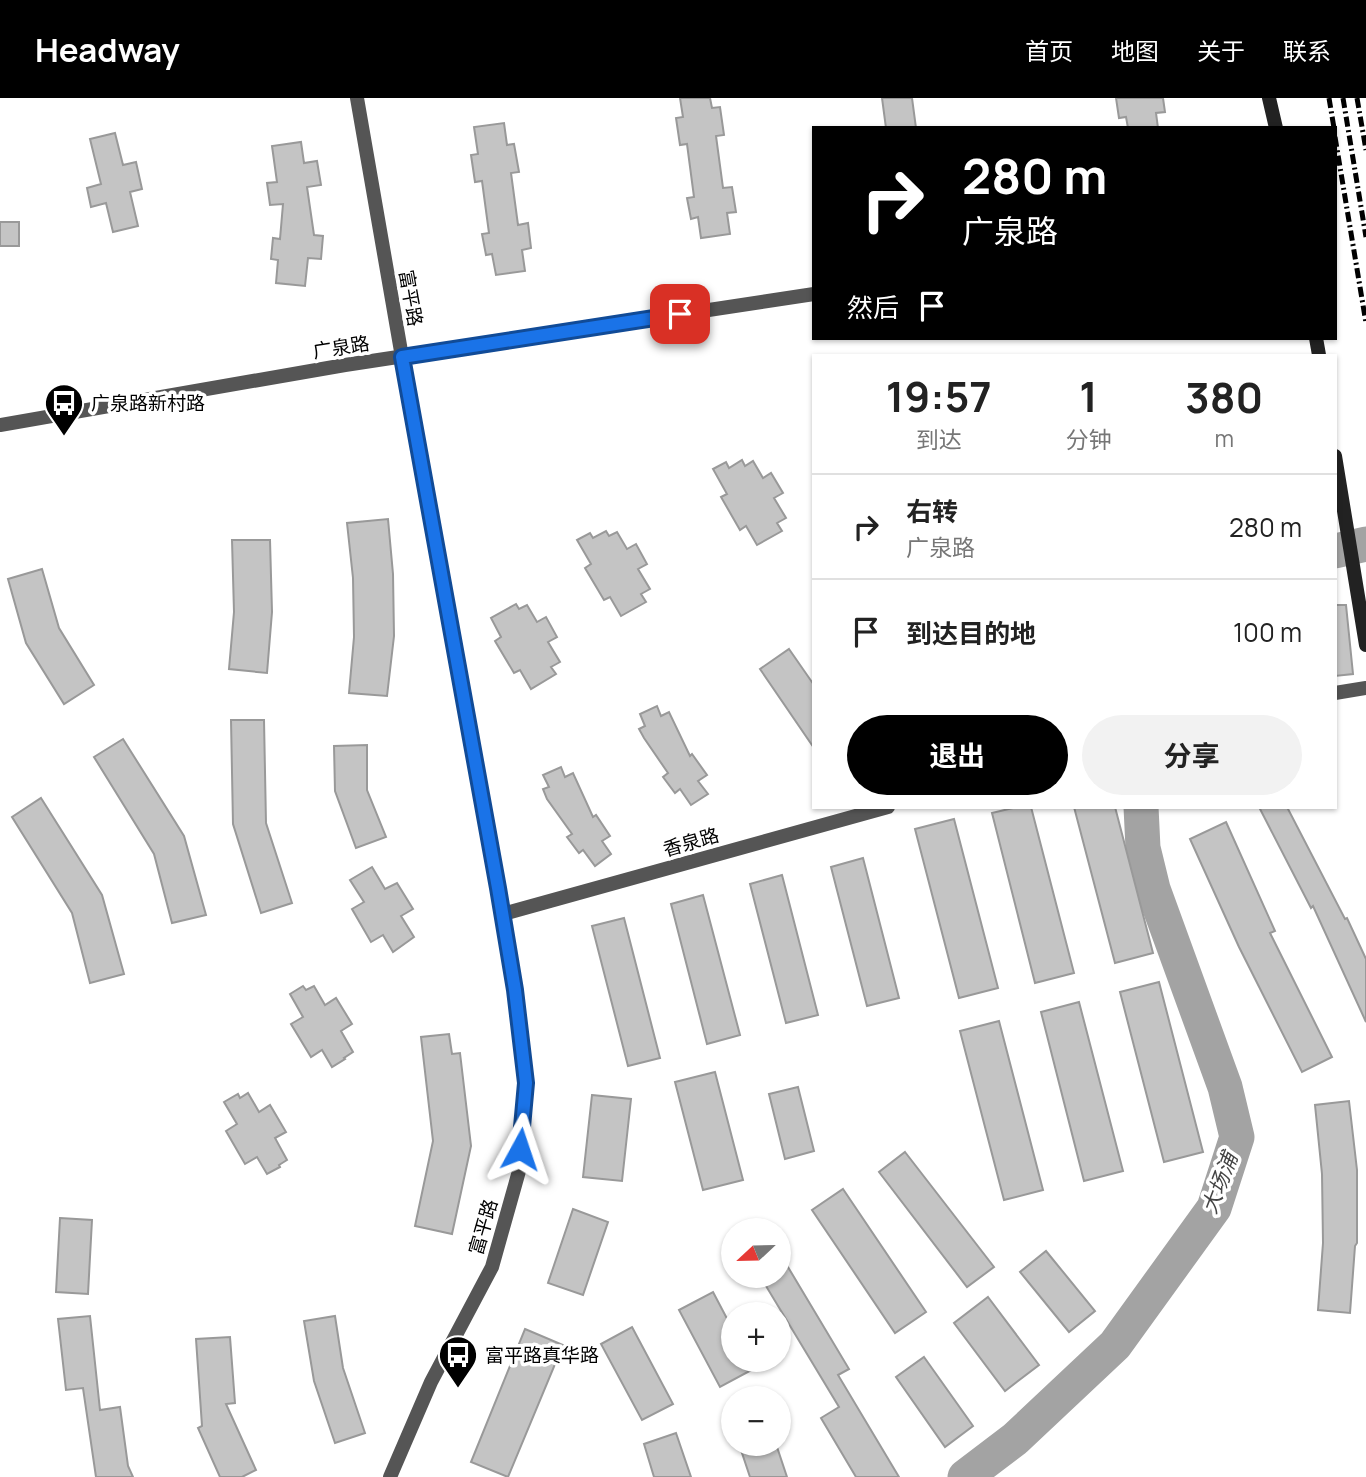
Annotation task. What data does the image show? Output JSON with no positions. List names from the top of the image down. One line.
{"streets":{"street":["富平路","广泉路","香泉路"]},"crossings":[["富平路","广泉路"],["富平路","香泉路"]],"water":["大场浦"],"places":{"bus stop":["广泉路新村路","富平路真华路"]},"north":"left","page":{"header":"Headway","nav":["首页","地图","关于","联系"],"turn":["280 m","广泉路"],"then":"然后","eta":["19:57","到达","1","分钟","380","m"],"list":[{"name":"右转","note":"广泉路","value":"280 m"},{"name":"到达目的地","value":"100 m"}],"buttons":["退出","分享"],"map_buttons":["+","−"]}}
